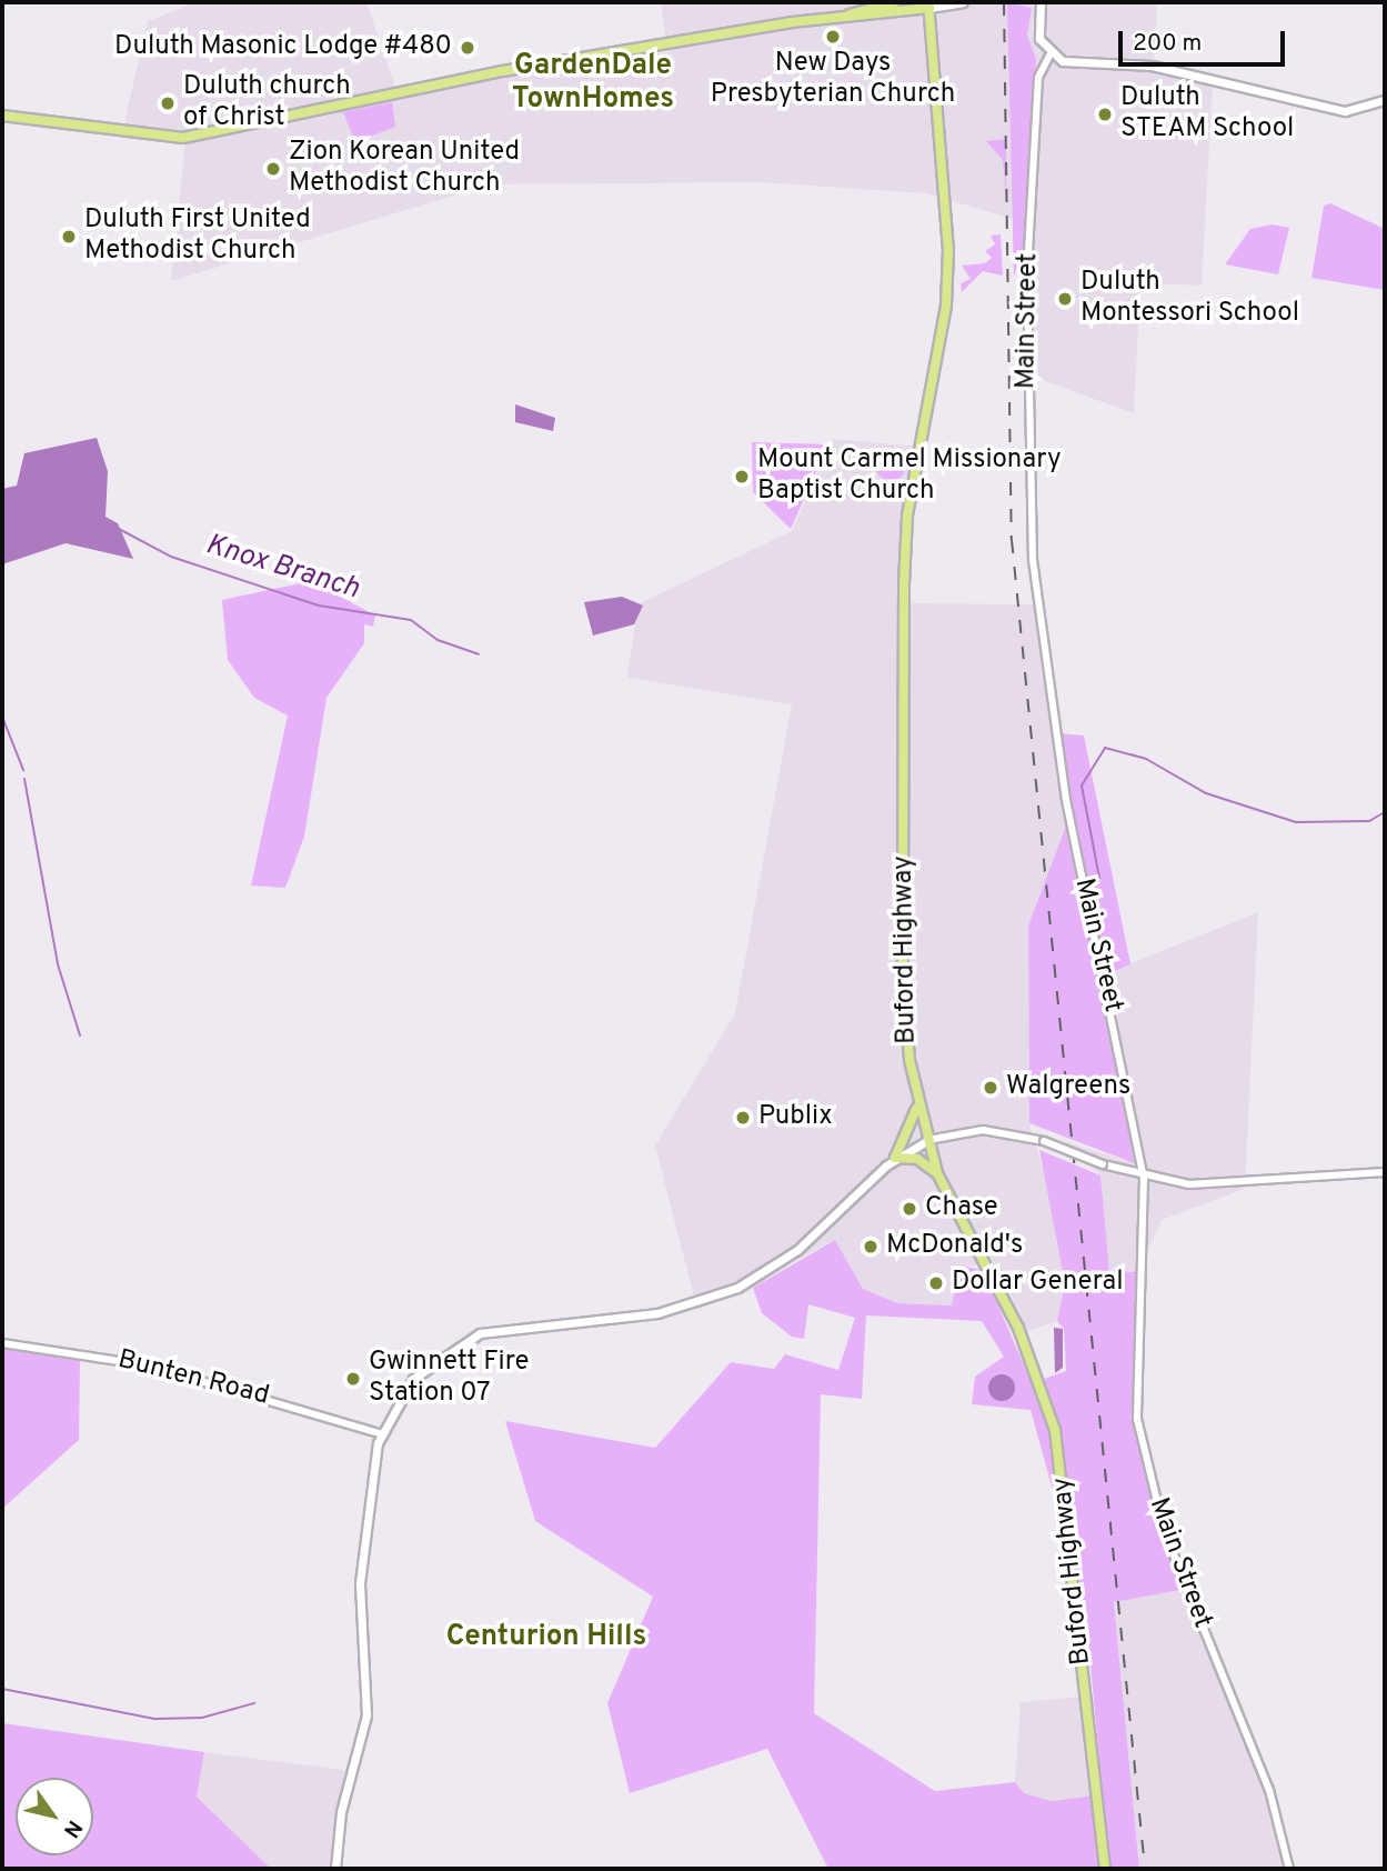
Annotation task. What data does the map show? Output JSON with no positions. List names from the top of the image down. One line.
{"streets":{"main road":["Buford Highway"],"street":["Main Street","Bunten Road"]},"districts":["GardenDale TownHomes","Centurion Hills"],"water":["Knox Branch"],"places":["New Days Presbyterian Church","Duluth Masonic Lodge #480","Duluth church of Christ","Duluth STEAM School","Zion Korean United Methodist Church","Duluth First United Methodist Church","Duluth Montessori School","Mount Carmel Missionary Baptist Church","Walgreens","Publix","Chase","McDonald's","Dollar General","Gwinnett Fire Station 07"],"scale_bar":"200 m","north":"bottom right"}
